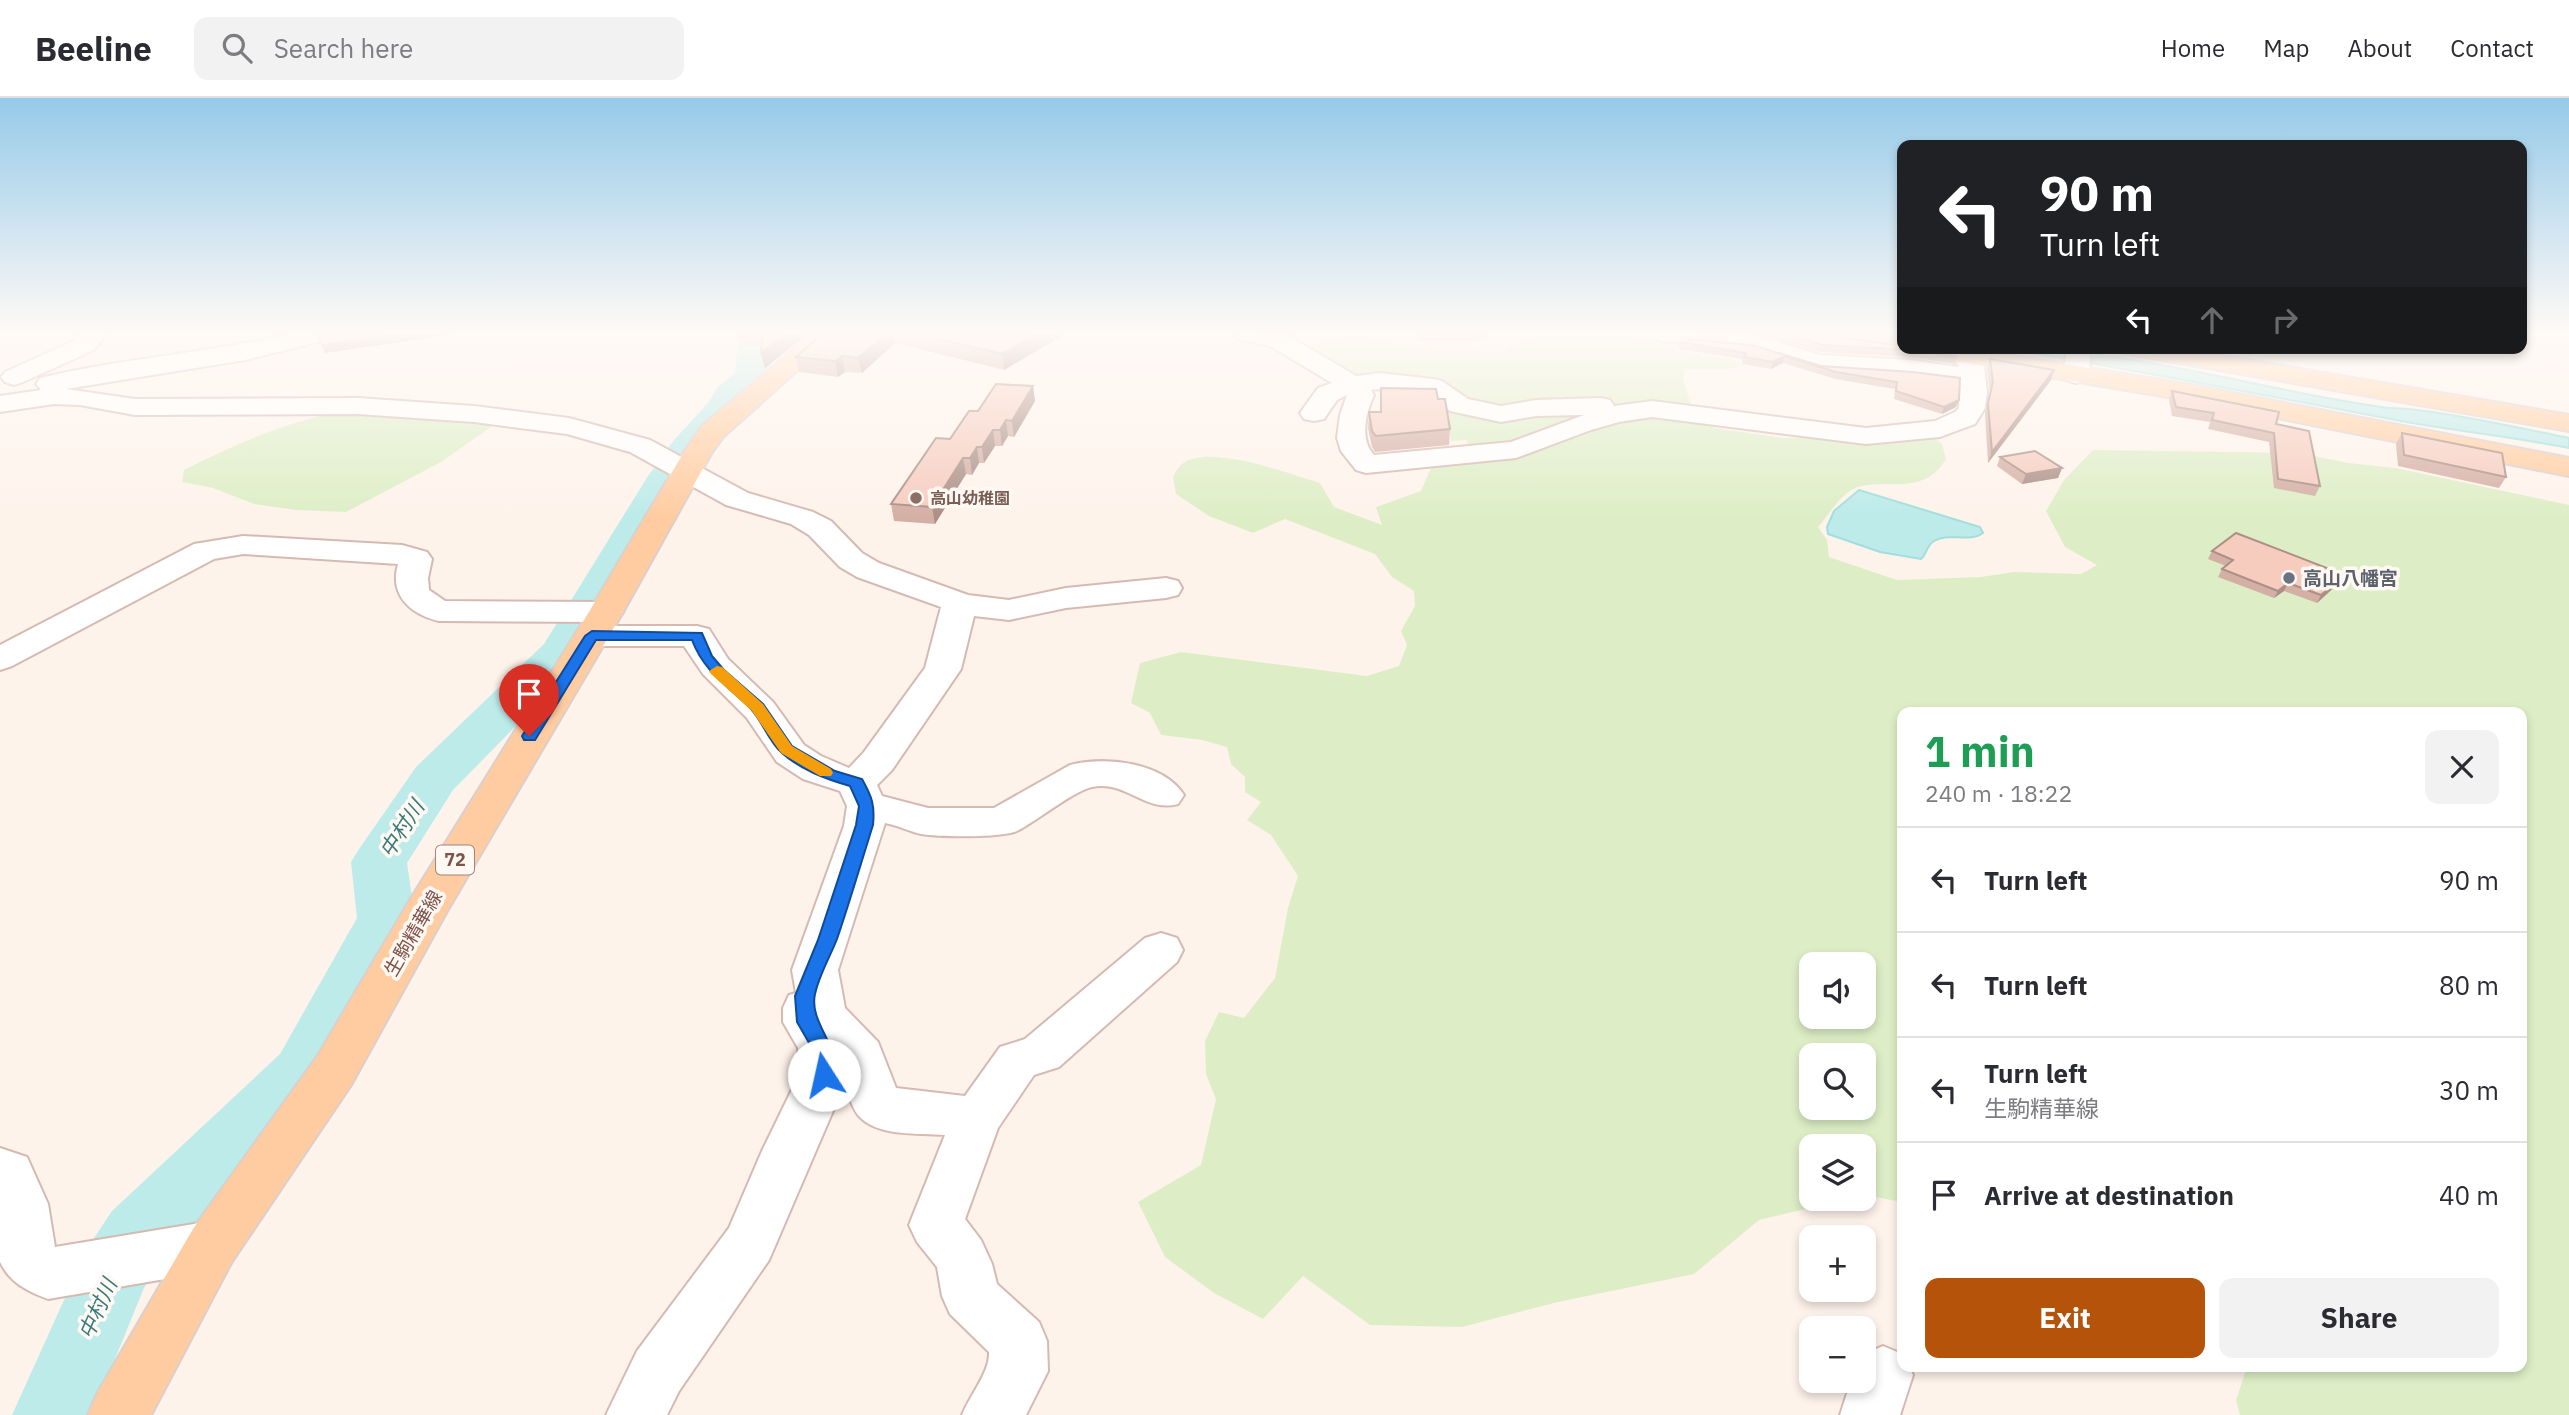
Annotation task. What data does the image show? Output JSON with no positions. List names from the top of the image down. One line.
{"streets":{"main road":["72","生駒精華線"]},"water":["中村川"],"places":["高山幼稚園","高山八幡宮"],"page":{"header":"Beeline","search":"Search here","nav":["Home","Map","About","Contact"],"turn":["90 m","Turn left"],"heading":["1 min","240 m · 18:22"],"list":[{"name":"Turn left","value":"90 m"},{"name":"Turn left","value":"80 m"},{"name":"Turn left","note":"生駒精華線","value":"30 m"},{"name":"Arrive at destination","value":"40 m"}],"map_buttons":["+","−"],"buttons":["Exit","Share"]}}
